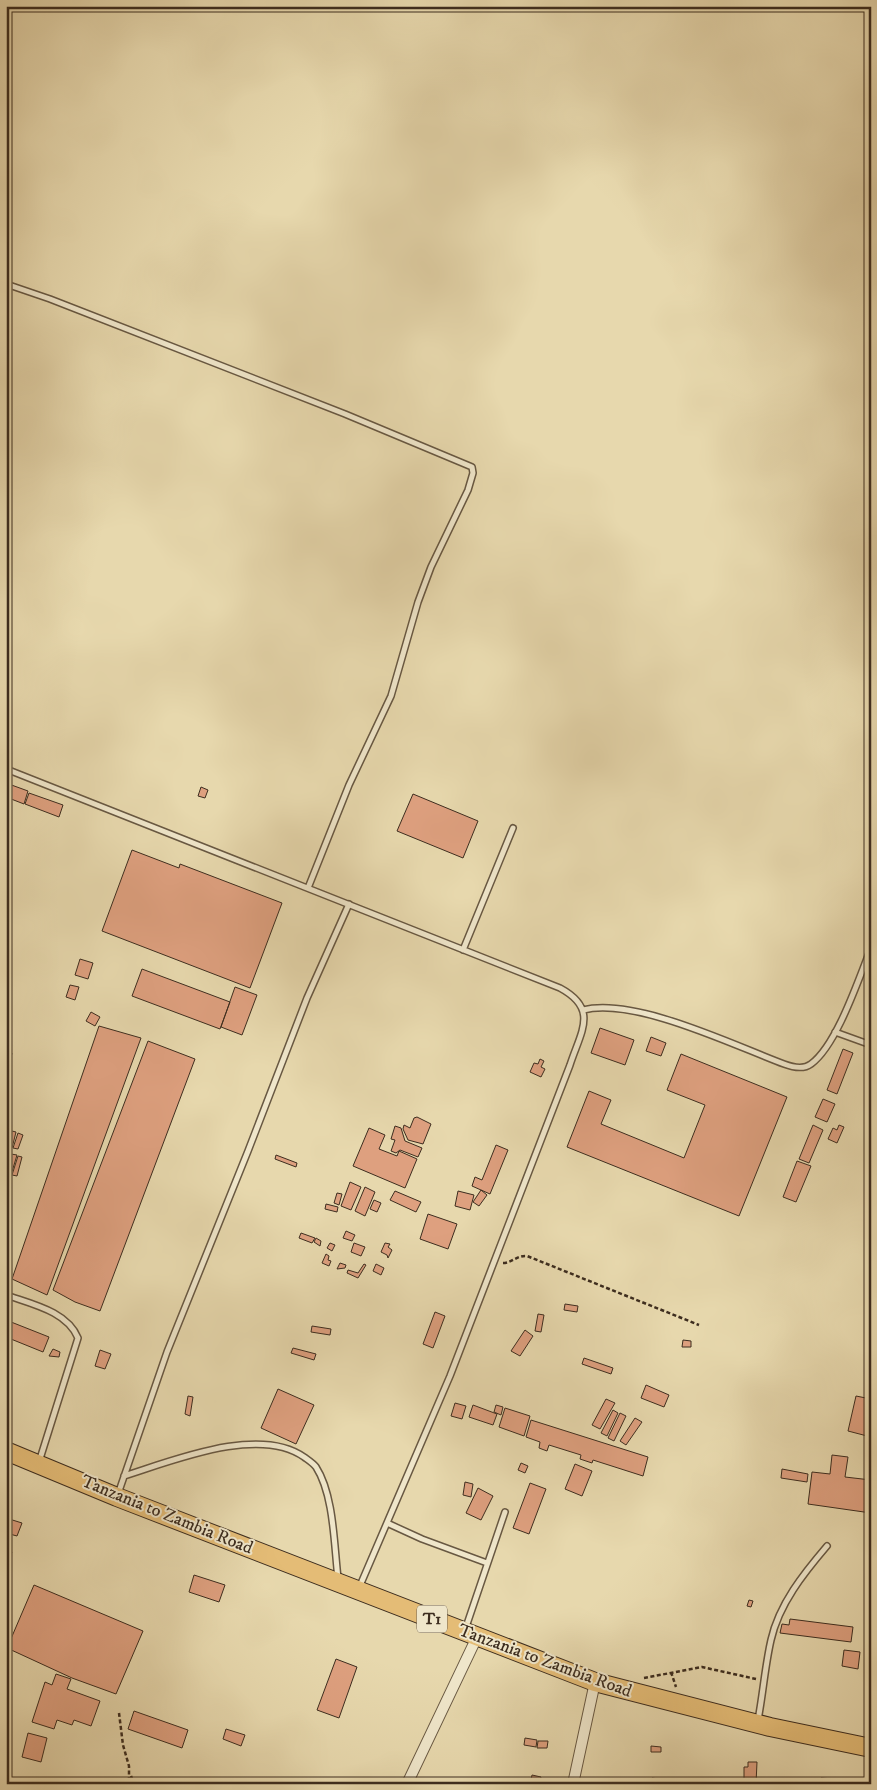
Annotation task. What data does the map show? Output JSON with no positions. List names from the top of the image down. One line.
{"streets":{"highway":["Tanzania to Zambia Road","T1"]}}
